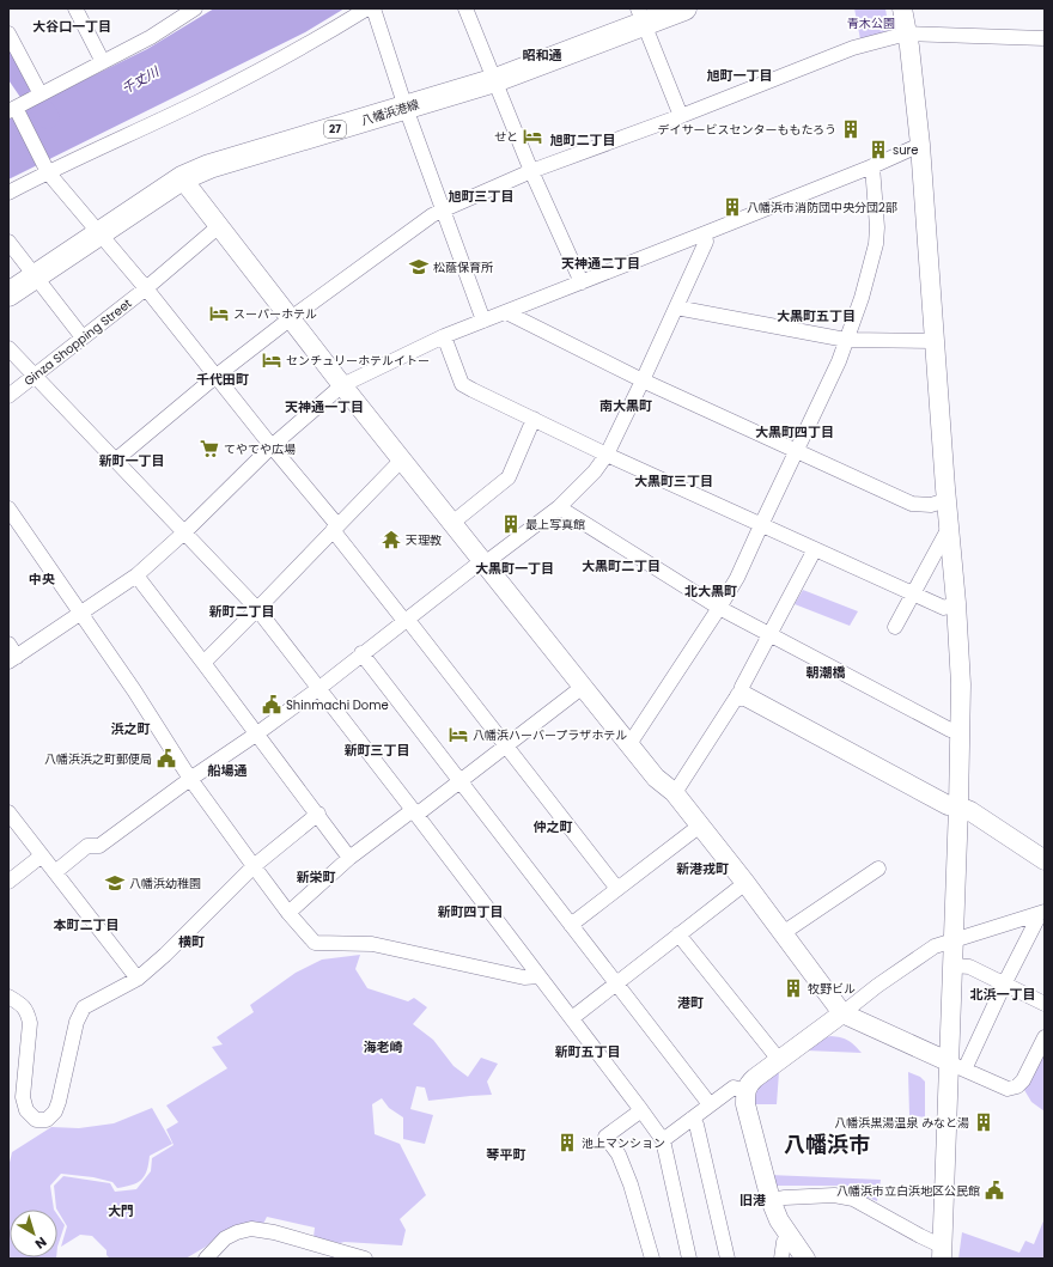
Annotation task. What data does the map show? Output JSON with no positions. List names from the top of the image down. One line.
{"streets":{"main road":["八幡浜港線","27"],"street":["Ginza Shopping Street"]},"districts":["大谷口一丁目","昭和通","旭町一丁目","旭町二丁目","旭町三丁目","天神通二丁目","大黒町五丁目","千代田町","南大黒町","天神通一丁目","大黒町四丁目","新町一丁目","大黒町三丁目","大黒町二丁目","大黒町一丁目","中央","北大黒町","新町二丁目","朝潮橋","浜之町","新町三丁目","船場通","仲之町","新港戎町","新栄町","新町四丁目","本町二丁目","横町","北浜一丁目","港町","海老崎","新町五丁目","八幡浜市","琴平町","旧港","大門"],"water":["千丈川"],"parks":["青木公園"],"places":{"building":["デイサービスセンターももたろう","sure","八幡浜市消防団中央分団2部","最上写真館","牧野ビル","八幡浜黒湯温泉 みなと湯","池上マンション"],"hotel":["せと","スーパーホテル","センチュリーホテルイトー","八幡浜ハーバープラザホテル"],"school or university":["松蔭保育所","八幡浜幼稚園"],"supermarket":["てやてや広場"],"temple":["天理教"],"public building":["Shinmachi Dome","八幡浜浜之町郵便局","八幡浜市立白浜地区公民館"]},"north":"bottom right"}
